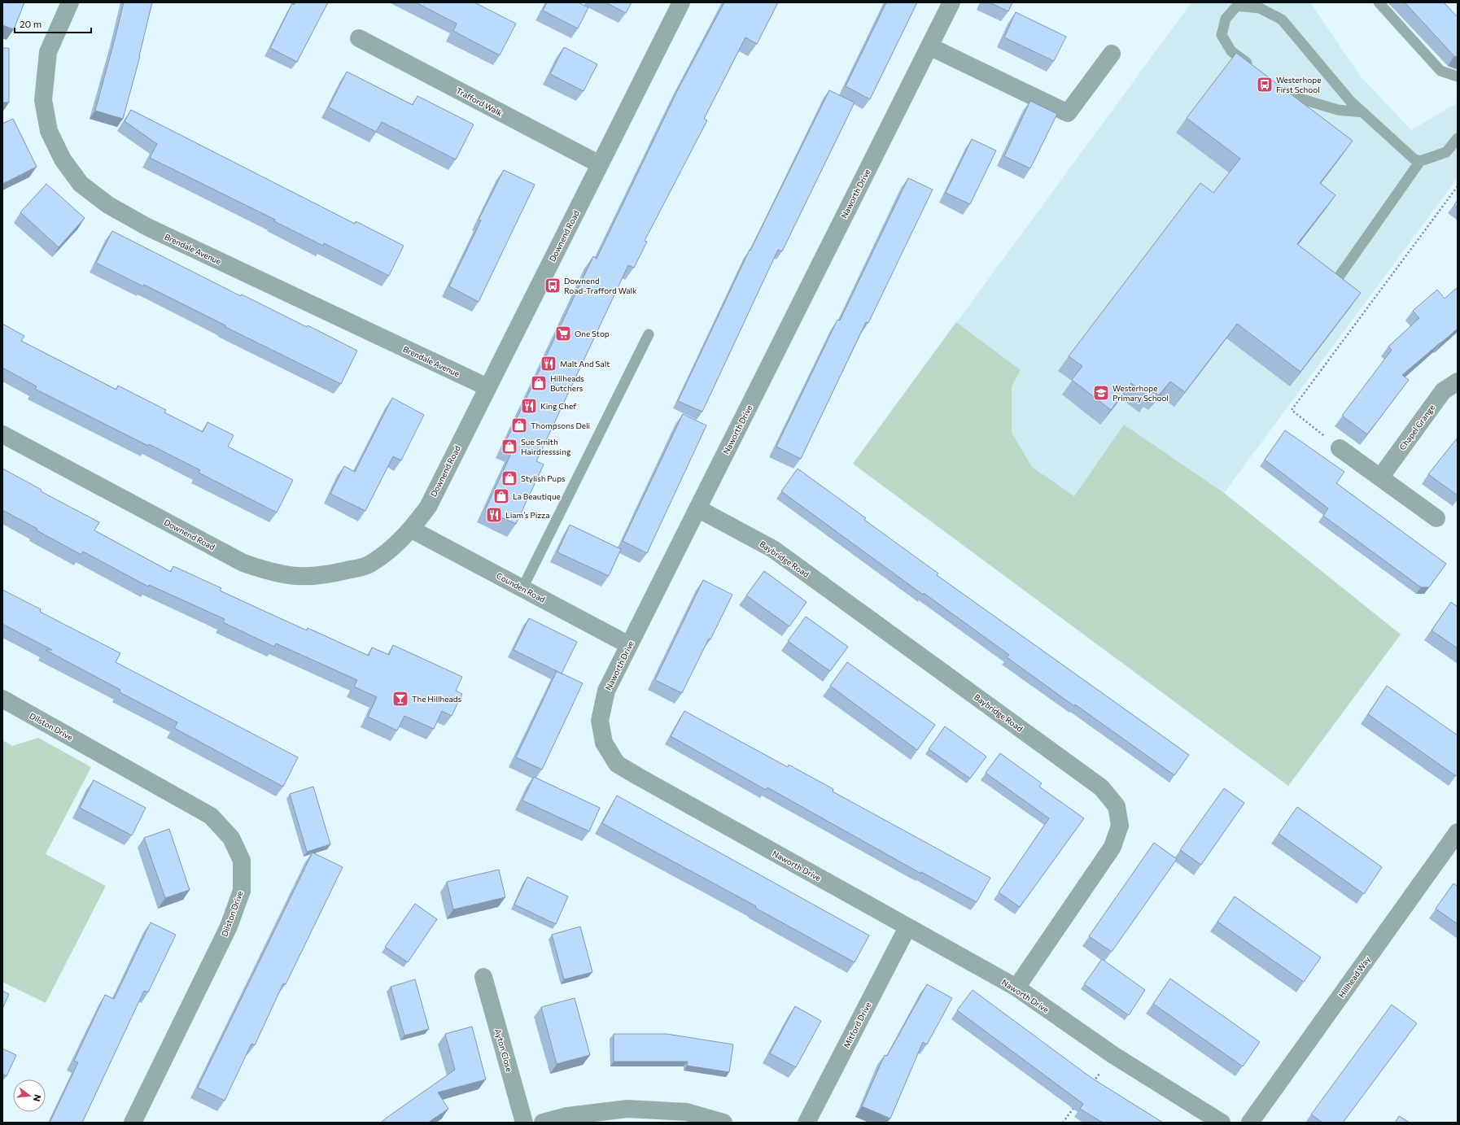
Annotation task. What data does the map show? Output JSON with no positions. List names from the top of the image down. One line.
{"streets":{"street":["Trafford Walk","Naworth Drive","Downend Road","Brendale Avenue","Chapel Grange","Baybridge Road","Counden Road","Dilston Drive","Hillhead Way","Mitford Drive","Ayton Close"]},"crossings":[["Trafford Walk","Downend Road"],["Naworth Drive","Baybridge Road"],["Naworth Drive","Counden Road"],["Naworth Drive","Mitford Drive"],["Downend Road","Brendale Avenue"],["Downend Road","Counden Road"]],"places":{"bus stop":["Westerhope First School","Downend Road-Trafford Walk"],"supermarket":["One Stop"],"restaurant":["Malt And Salt","King Chef","Liam’s Pizza"],"shop":["Hillheads Butchers","Thompsons Deli","Sue Smith Hairdresssing","Stylish Pups","La Beautique"],"school or university":["Westerhope Primary School"],"bar":["The Hillheads"]},"scale_bar":"20 m","north":"right"}
